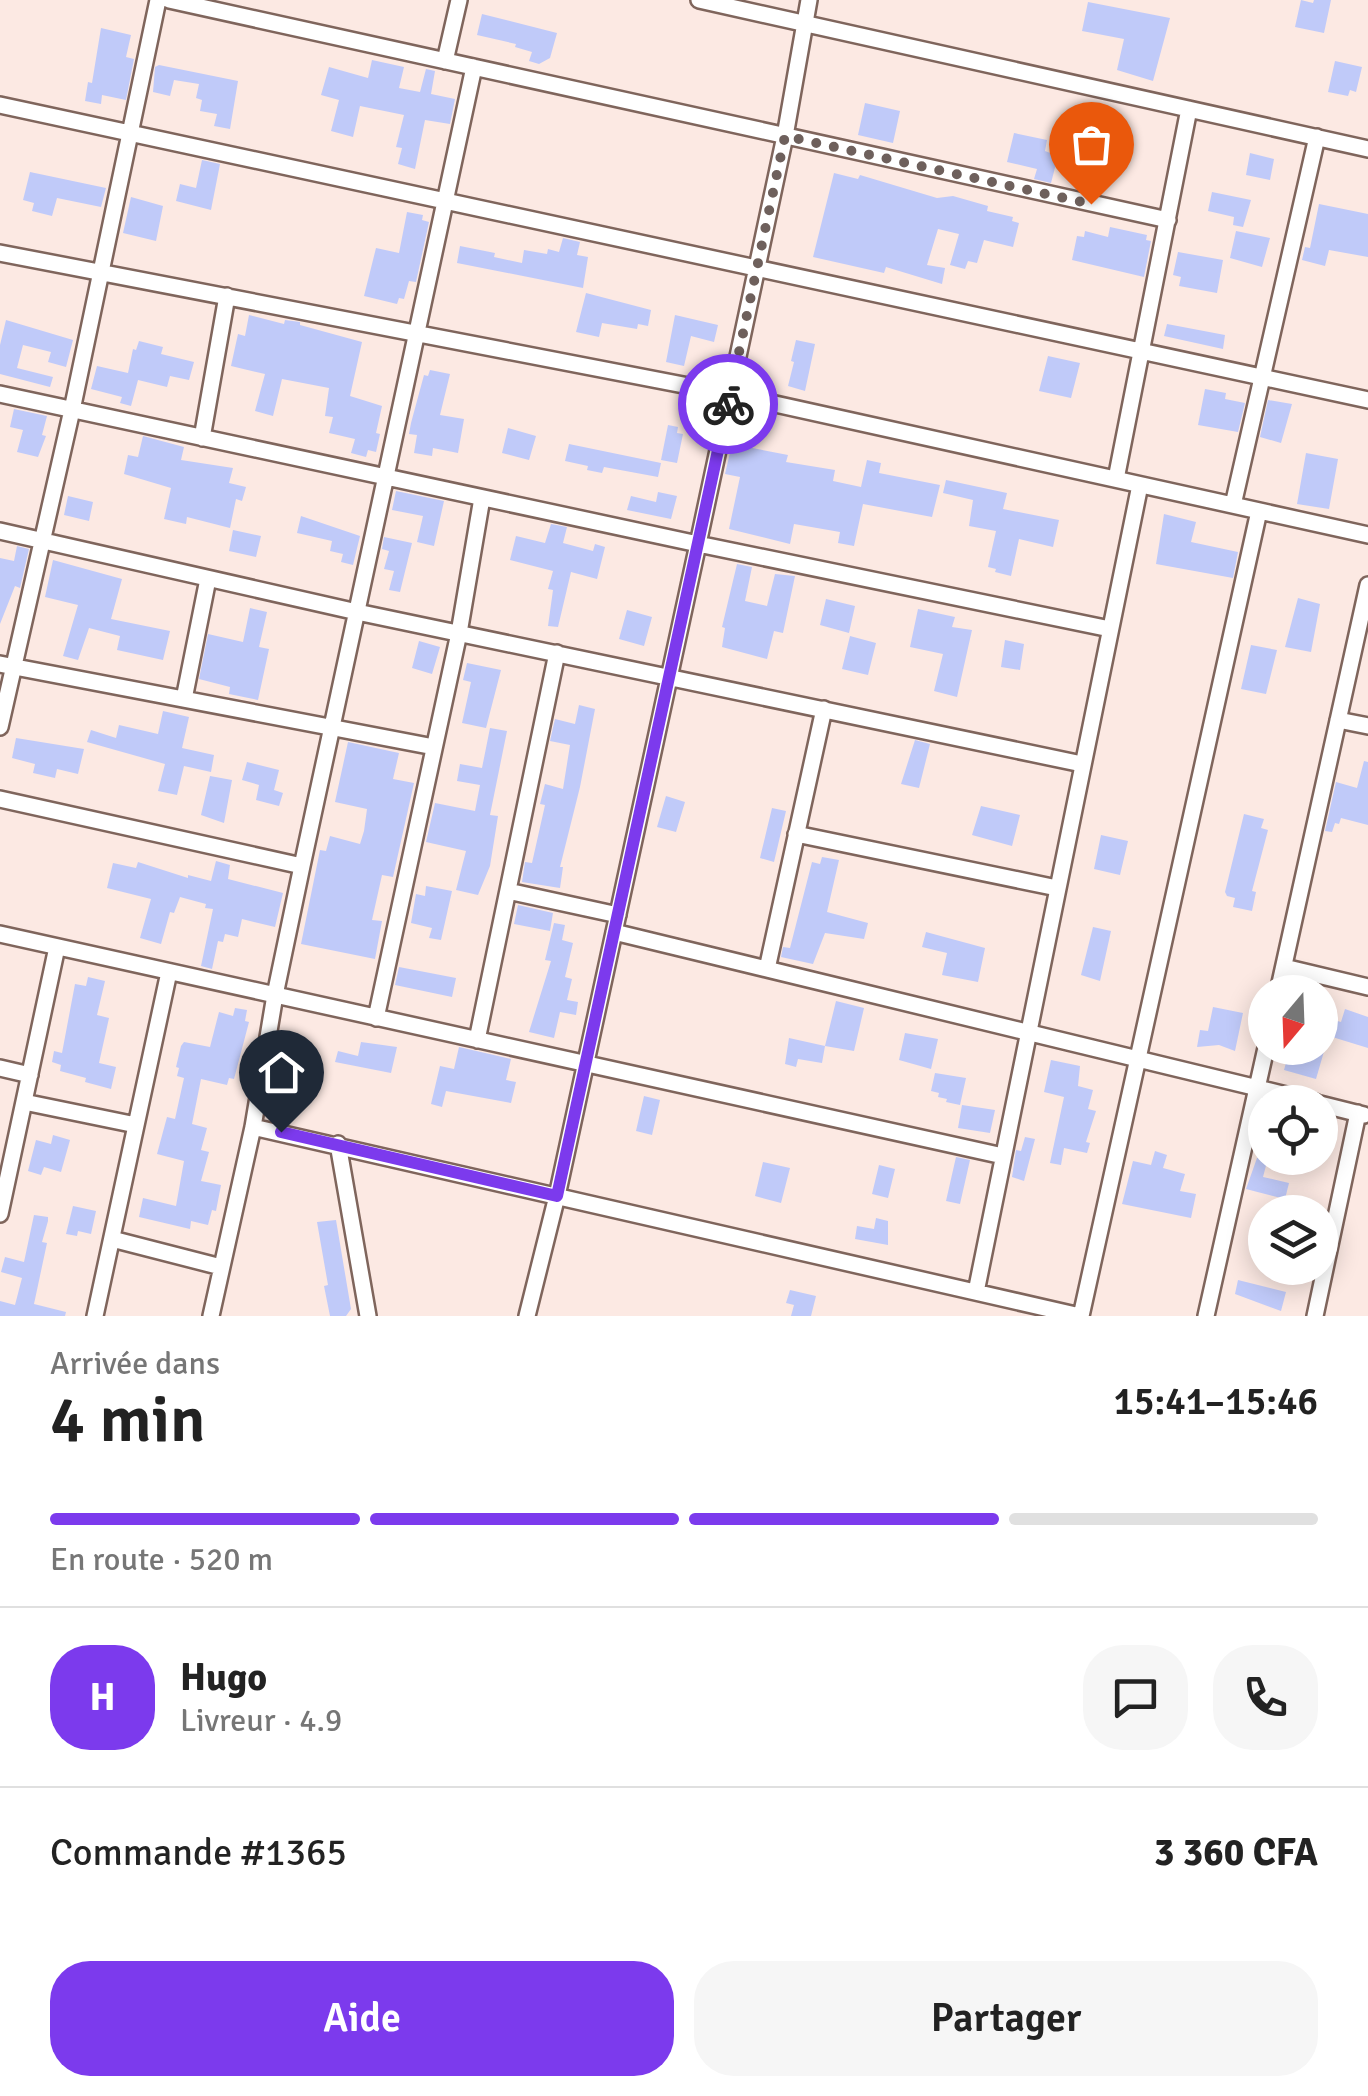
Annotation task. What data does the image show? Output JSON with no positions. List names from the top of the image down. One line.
{"north":"bottom","page":{"heading":["4 min","Arrivée dans","15:41–15:46"],"panel":["Hugo","Livreur · 4.9","Commande #1365","3 360 CFA"],"bar":"En route · 520 m","round":"H","buttons":["Aide","Partager"]}}
